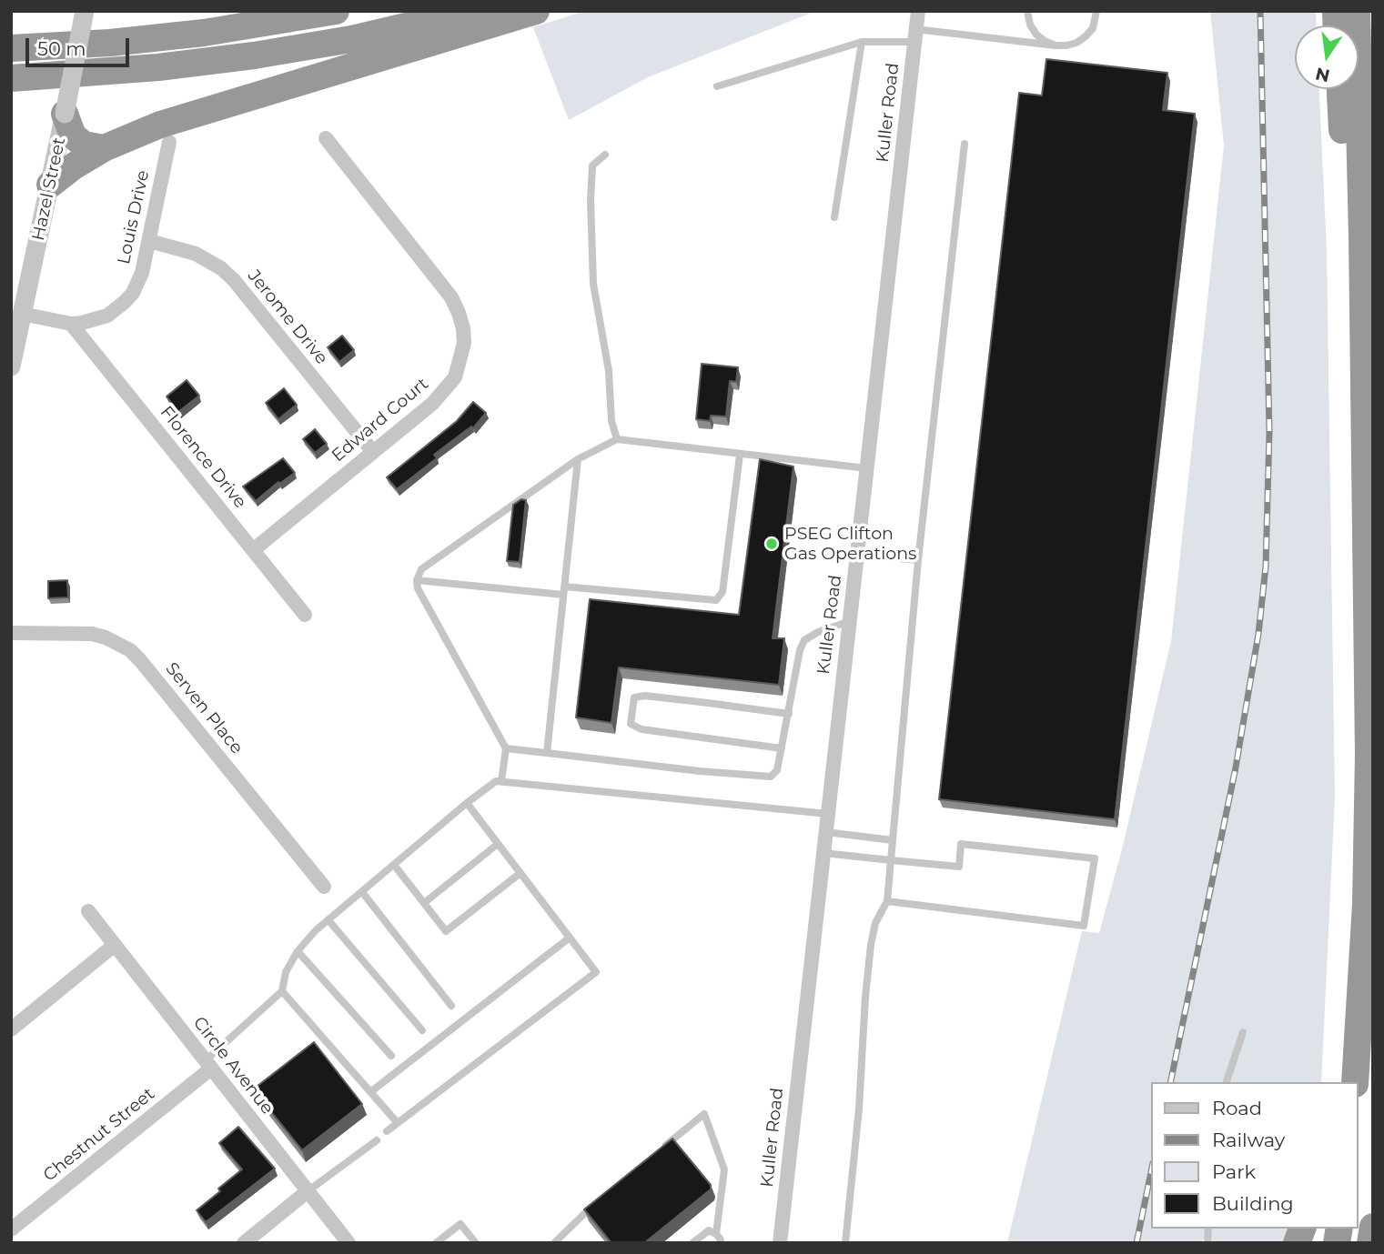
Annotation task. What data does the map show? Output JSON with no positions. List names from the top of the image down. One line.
{"streets":{"street":["Kuller Road","Hazel Street","Louis Drive","Jerome Drive","Edward Court","Florence Drive","Serven Place","Circle Avenue","Chestnut Street"]},"crossings":[["Hazel Street","Louis Drive"],["Louis Drive","Jerome Drive"],["Louis Drive","Florence Drive"],["Jerome Drive","Edward Court"],["Edward Court","Florence Drive"],["Circle Avenue","Chestnut Street"]],"places":["PSEG Clifton Gas Operations"],"legend":["Road","Railway","Park","Building"],"scale_bar":"50 m","north":"bottom"}
